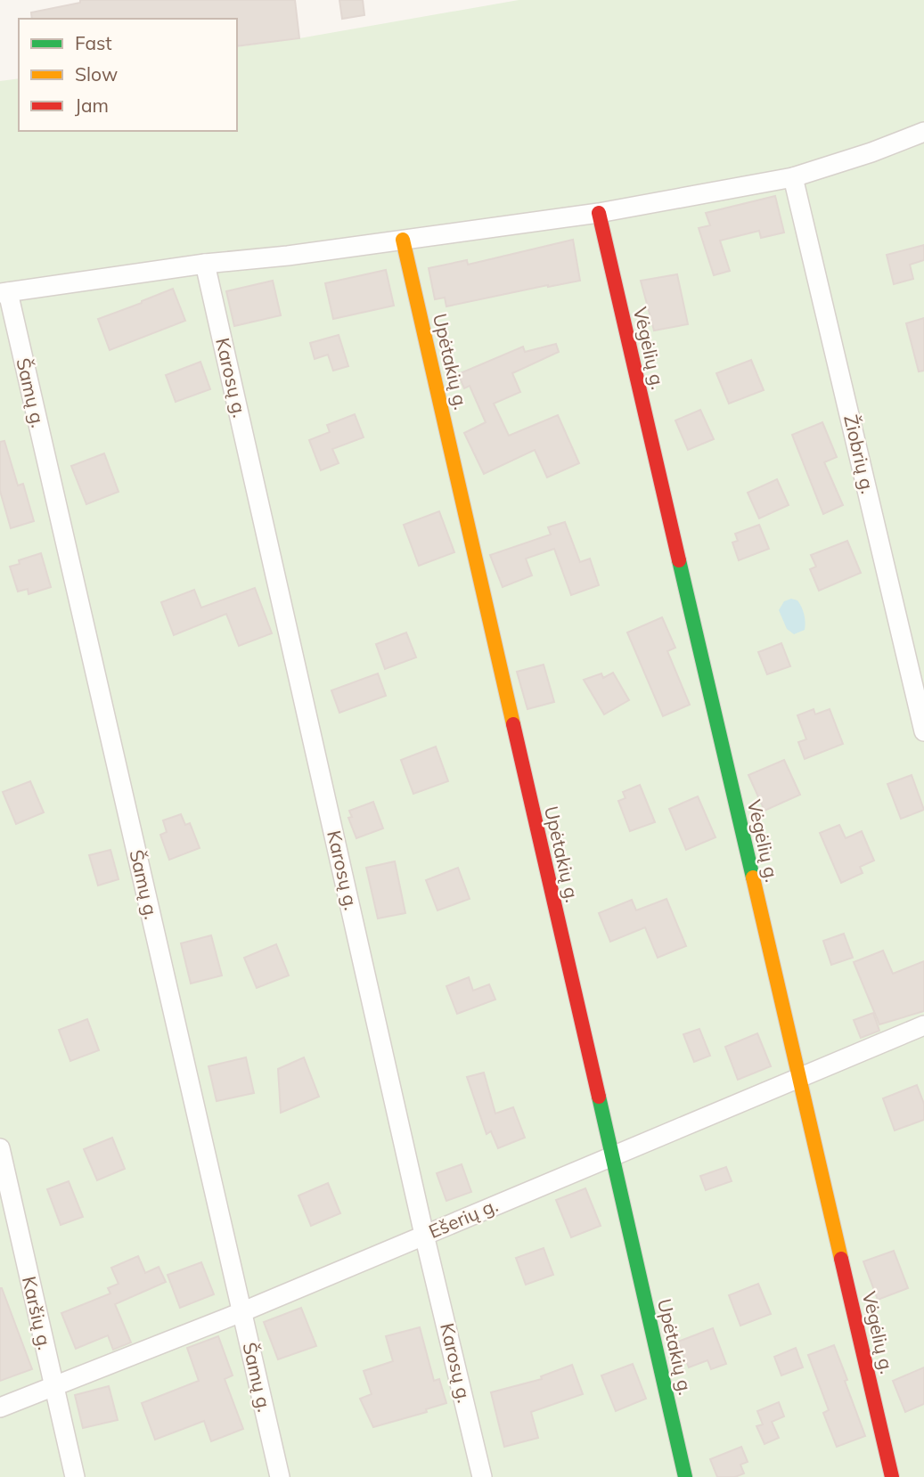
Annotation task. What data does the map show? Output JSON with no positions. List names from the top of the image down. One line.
{"streets":{"street":["Vėgėlių g.","Upėtakių g.","Karosų g.","Šamų g.","Žiobrių g.","Ešerių g.","Karšių g."]},"crossings":[["Vėgėlių g.","Ešerių g."],["Upėtakių g.","Ešerių g."],["Karosų g.","Ešerių g."],["Šamų g.","Ešerių g."],["Ešerių g.","Karšių g."]],"legend":["Fast","Slow","Jam"]}
